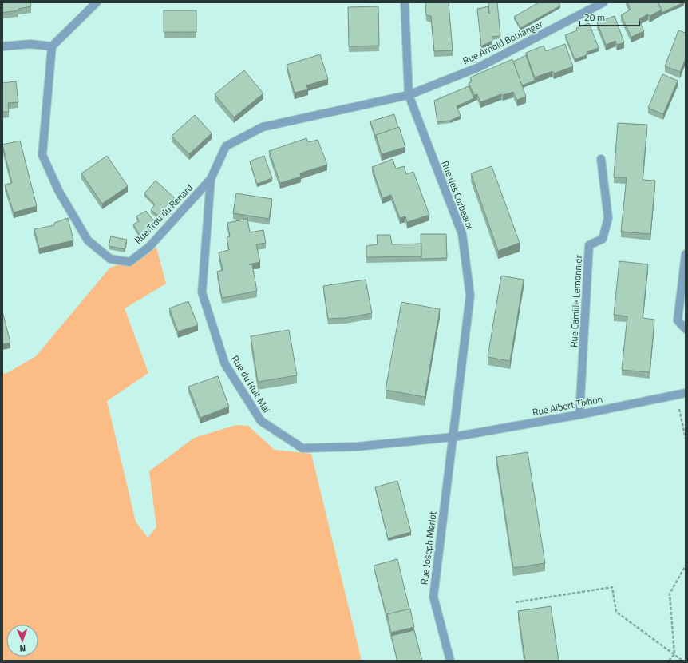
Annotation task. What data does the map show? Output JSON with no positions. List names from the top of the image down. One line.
{"streets":{"street":["Rue Arnold Boulanger","Rue des Corbeaux","Rue Trou du Renard","Rue Camille Lemonnier","Rue du Huit Mai","Rue Albert Tixhon","Rue Joseph Merlot"]},"crossings":[["Rue Arnold Boulanger","Rue des Corbeaux"],["Rue Arnold Boulanger","Rue Trou du Renard"],["Rue des Corbeaux","Rue Trou du Renard"],["Rue des Corbeaux","Rue du Huit Mai"],["Rue des Corbeaux","Rue Albert Tixhon"],["Rue des Corbeaux","Rue Joseph Merlot"],["Rue Trou du Renard","Rue du Huit Mai"],["Rue Camille Lemonnier","Rue Albert Tixhon"],["Rue du Huit Mai","Rue Albert Tixhon"],["Rue du Huit Mai","Rue Joseph Merlot"],["Rue Albert Tixhon","Rue Joseph Merlot"]],"scale_bar":"20 m","north":"bottom"}
